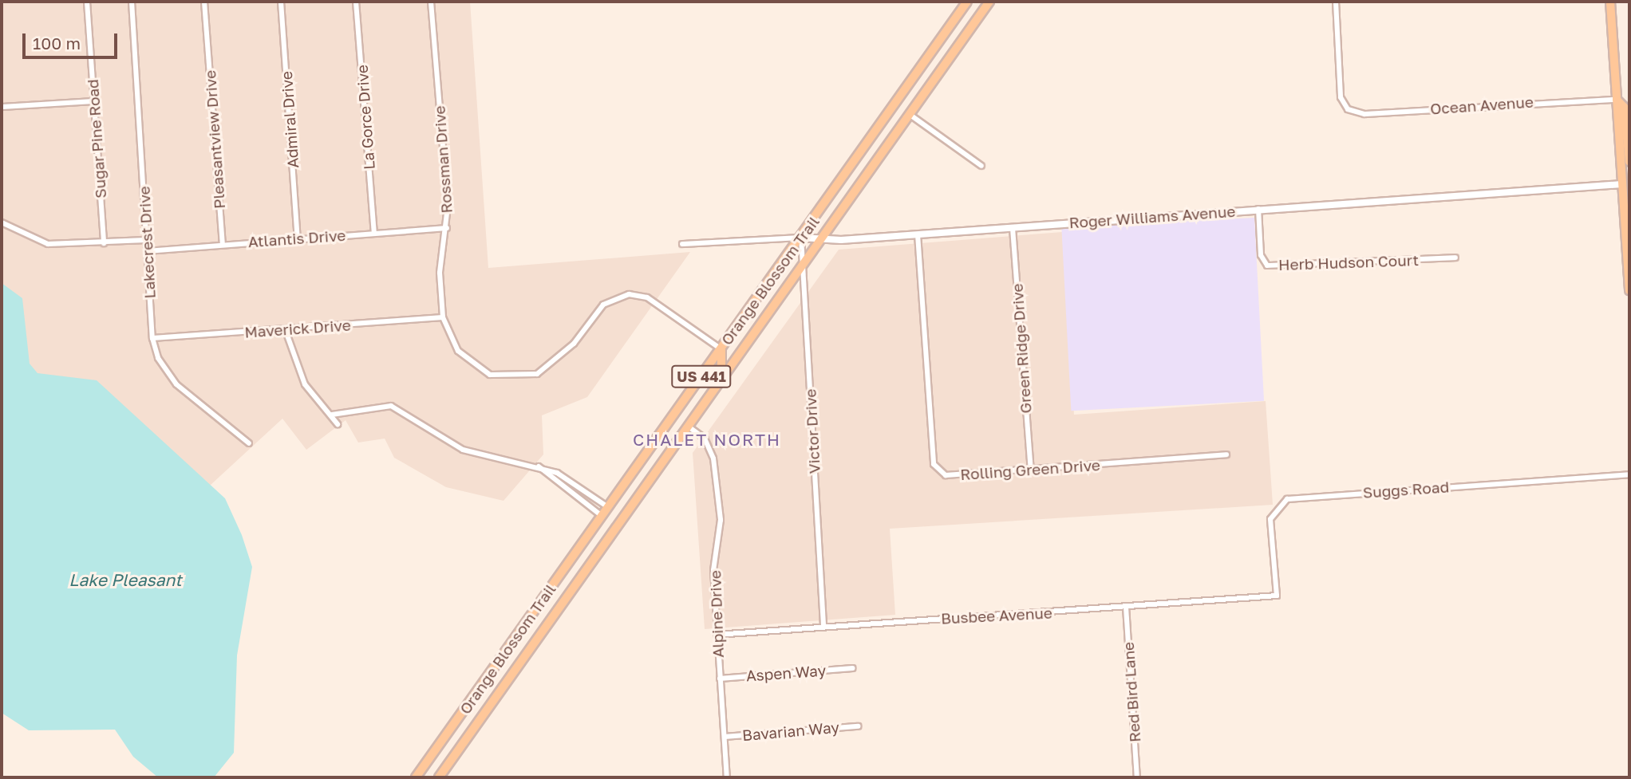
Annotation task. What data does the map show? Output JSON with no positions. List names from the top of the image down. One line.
{"streets":{"main road":["Orange Blossom Trail","US 441"],"street":["Ocean Avenue","La Gorce Drive","Admiral Drive","Sugar Pine Road","Pleasantview Drive","Rossman Drive","Roger Williams Avenue","Atlantis Drive","Lakecrest Drive","Herb Hudson Court","Maverick Drive","Green Ridge Drive","Victor Drive","Rolling Green Drive","Suggs Road","Alpine Drive","Busbee Avenue","Aspen Way","Red Bird Lane","Bavarian Way"]},"crossings":[["La Gorce Drive","Atlantis Drive"],["Admiral Drive","Atlantis Drive"],["Pleasantview Drive","Atlantis Drive"],["Rossman Drive","Atlantis Drive"],["Rossman Drive","Orange Blossom Trail"],["Rossman Drive","Maverick Drive"],["Roger Williams Avenue","Herb Hudson Court"],["Roger Williams Avenue","Orange Blossom Trail"],["Roger Williams Avenue","Green Ridge Drive"],["Roger Williams Avenue","Victor Drive"],["Roger Williams Avenue","Rolling Green Drive"],["Atlantis Drive","Lakecrest Drive"],["Lakecrest Drive","Maverick Drive"],["Orange Blossom Trail","Victor Drive"],["Orange Blossom Trail","Alpine Drive"],["Green Ridge Drive","Rolling Green Drive"],["Victor Drive","Busbee Avenue"],["Suggs Road","Busbee Avenue"],["Alpine Drive","Busbee Avenue"],["Alpine Drive","Aspen Way"],["Alpine Drive","Bavarian Way"],["Busbee Avenue","Red Bird Lane"]],"districts":["CHALET NORTH"],"water":["Lake Pleasant"],"scale_bar":"100 m"}
